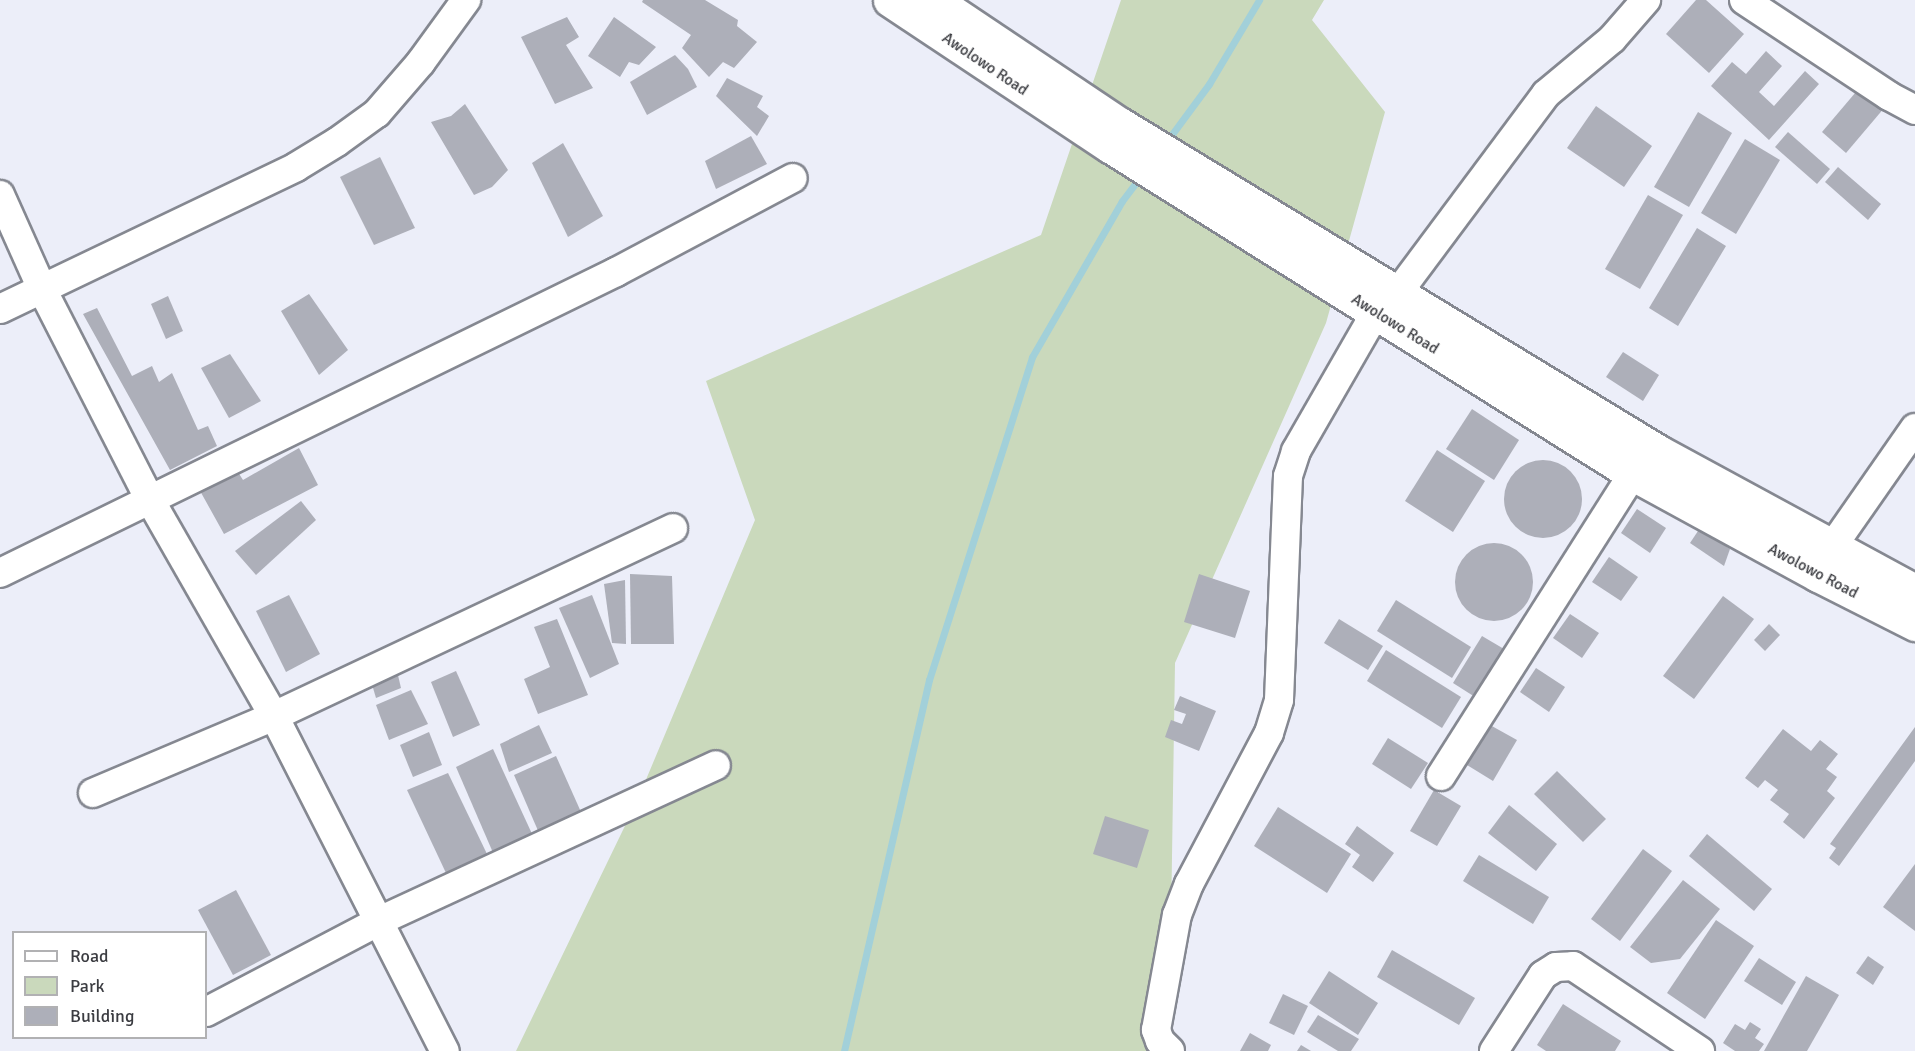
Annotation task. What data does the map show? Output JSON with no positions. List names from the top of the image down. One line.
{"streets":{"main road":["Awolowo Road"]},"legend":["Road","Park","Building"]}
